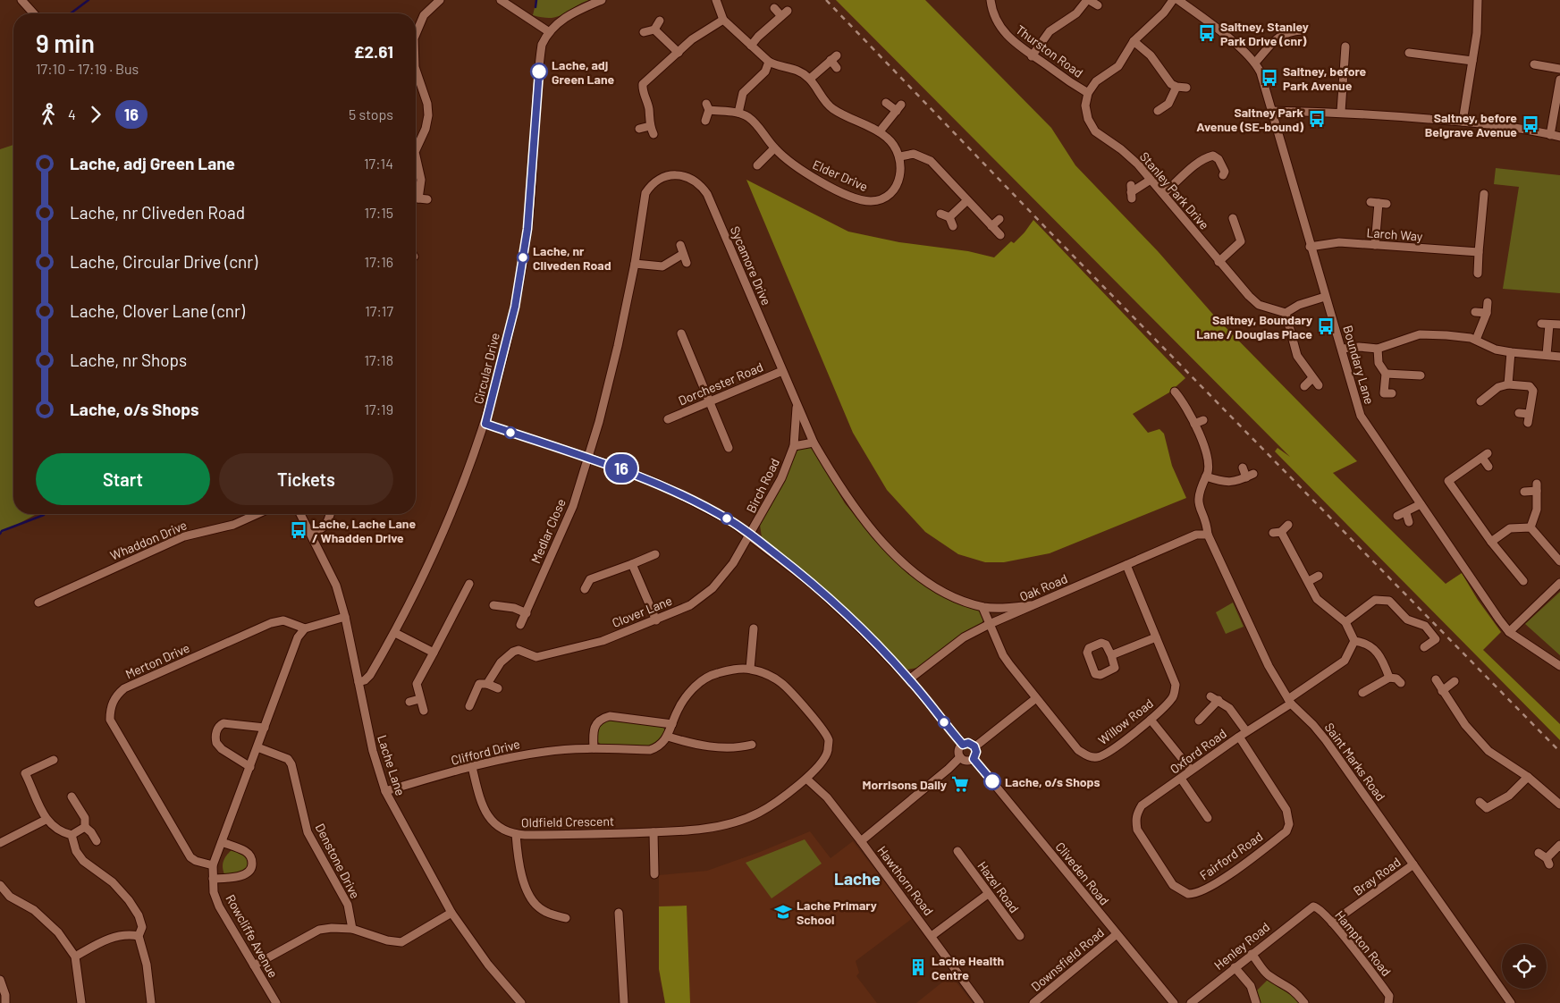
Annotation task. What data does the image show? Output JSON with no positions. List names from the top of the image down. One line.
{"streets":{"street":["Thurston Road","Elder Drive","Stanley Park Drive","Larch Way","Sycamore Drive","Boundary Lane","Circular Drive","Dorchester Road","Birch Road","Medlar Close","Whaddon Drive","Oak Road","Clover Lane","Merton Drive","Willow Road","Oxford Road","Clifford Drive","Saint Marks Road","Lache Lane","Oldfield Crescent","Fairford Road","Denstone Drive","Cliveden Road","Bray Road","Hawthorn Road","Hazel Road","Rowcliffe Avenue","Hampton Road","Henley Road","Downsfield Road"]},"crossings":[["Thurston Road","Stanley Park Drive"],["Larch Way","Boundary Lane"],["Sycamore Drive","Dorchester Road"],["Sycamore Drive","Birch Road"],["Sycamore Drive","Medlar Close"],["Sycamore Drive","Oak Road"],["Circular Drive","Lache Lane"],["Birch Road","Clover Lane"],["Oak Road","Willow Road"],["Oak Road","Saint Marks Road"],["Merton Drive","Rowcliffe Avenue"],["Oxford Road","Saint Marks Road"],["Oxford Road","Fairford Road"],["Clifford Drive","Lache Lane"],["Clifford Drive","Oldfield Crescent"],["Saint Marks Road","Bray Road"],["Oldfield Crescent","Hawthorn Road"],["Denstone Drive","Rowcliffe Avenue"],["Cliveden Road","Downsfield Road"],["Bray Road","Hampton Road"],["Hampton Road","Henley Road"]],"districts":["Lache"],"places":{"bus stop":["Saltney, Stanley Park Drive (cnr)","Saltney, before Park Avenue","Saltney Park Avenue (SE-bound)","Saltney, before Belgrave Avenue","Saltney, Boundary Lane / Douglas Place","Lache, Lache Lane / Whadden Drive"],"other":["Lache, adj Green Lane","Lache, nr Cliveden Road","Lache, o/s Shops"],"supermarket":["Morrisons Daily"],"school or university":["Lache Primary School"],"building":["Lache Health Centre"]},"lines":["bus line 16"],"page":{"on_map":"16","heading":["9 min","17:10 – 17:19 · Bus","£2.61"],"legs":["4","16","5 stops"],"list":[{"name":"Lache, adj Green Lane","value":"17:14"},{"name":"Lache, nr Cliveden Road","value":"17:15"},{"name":"Lache, Circular Drive (cnr)","value":"17:16"},{"name":"Lache, Clover Lane (cnr)","value":"17:17"},{"name":"Lache, nr Shops","value":"17:18"},{"name":"Lache, o/s Shops","value":"17:19"}],"buttons":["Start","Tickets"]}}
